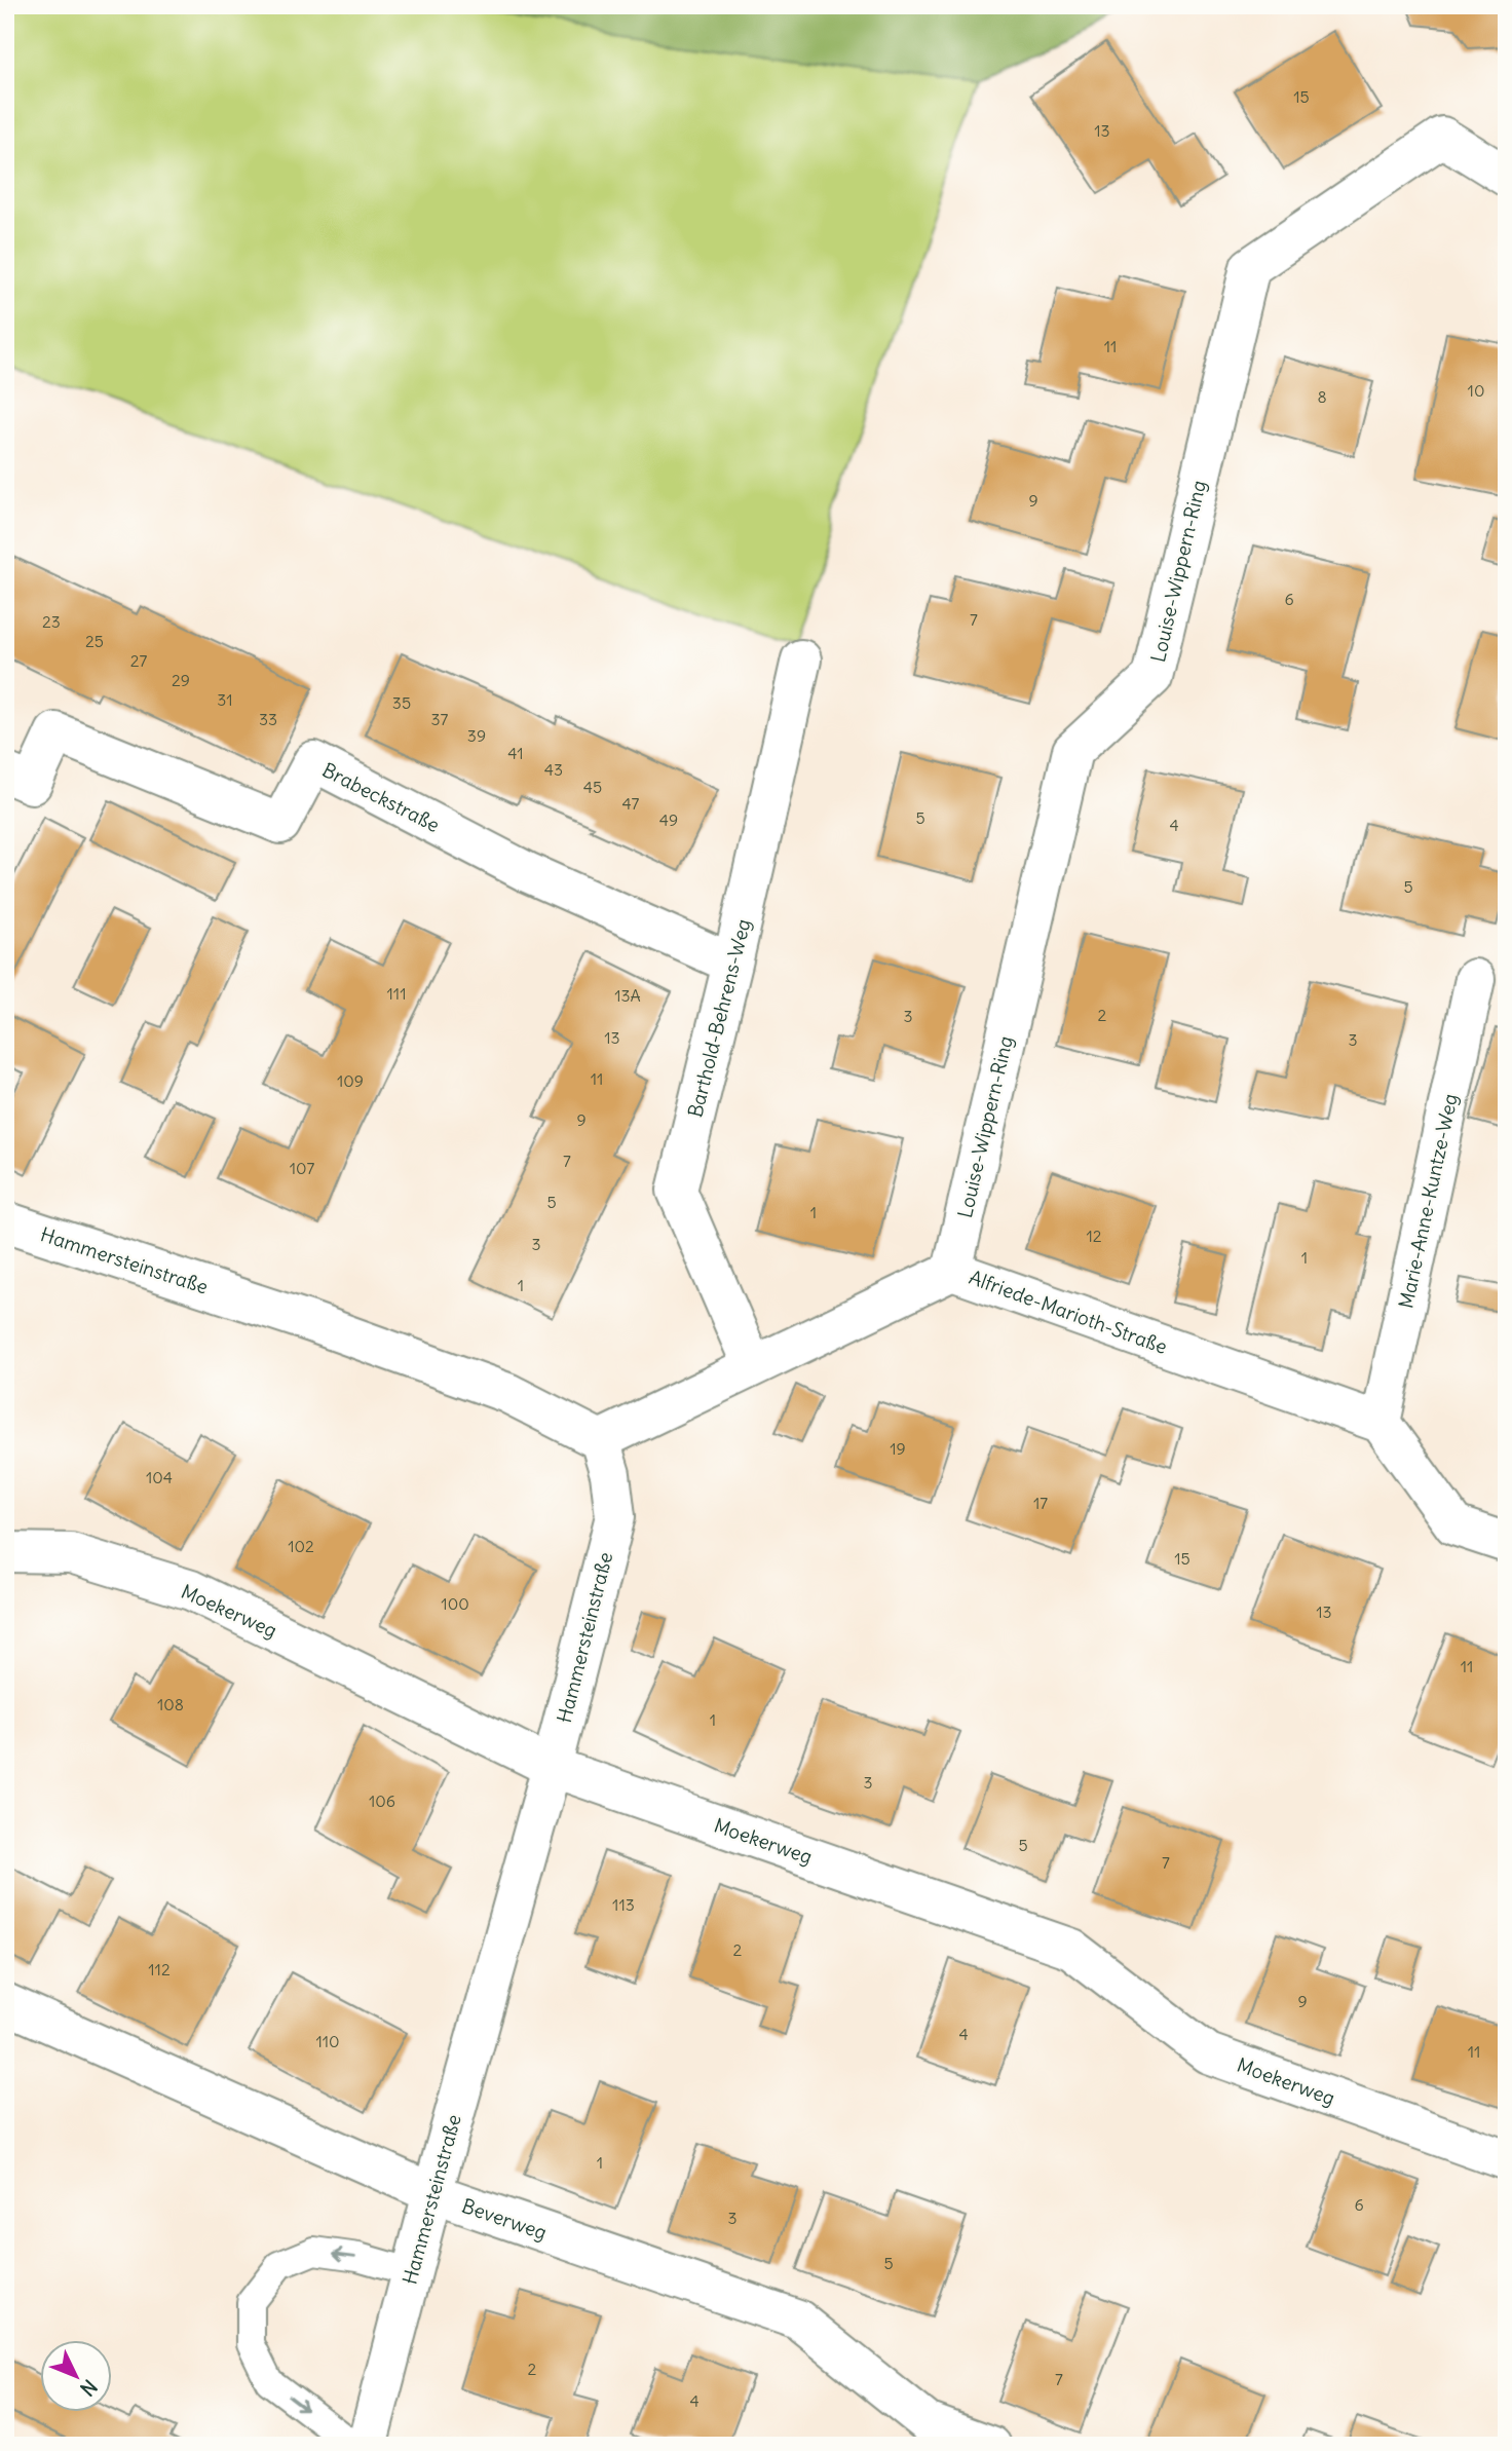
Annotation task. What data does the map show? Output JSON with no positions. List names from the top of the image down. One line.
{"streets":{"street":["Louise-Wippern-Ring","Brabeckstraße","Barthold-Behrens-Weg","Marie-Anne-Kuntze-Weg","Hammersteinstraße","Alfriede-Marioth-Straße","Moekerweg","Beverweg"]},"crossings":[["Louise-Wippern-Ring","Alfriede-Marioth-Straße"],["Brabeckstraße","Barthold-Behrens-Weg"],["Barthold-Behrens-Weg","Alfriede-Marioth-Straße"],["Marie-Anne-Kuntze-Weg","Alfriede-Marioth-Straße"],["Hammersteinstraße","Alfriede-Marioth-Straße"],["Hammersteinstraße","Moekerweg"],["Hammersteinstraße","Beverweg"]],"house_numbers":["15","13","11","10","8","9","6","7","23","25","27","29","31","35","33","37","39","41","43","45","47","5","49","4","5","111","13A","2","3","13","3","11","109","9","7","107","5","1","12","3","1","1","19","104","17","102","15","100","13","11","108","1","3","106","5","7","113","2","112","9","4","110","11","1","6","3","5","2","7","4"],"north":"bottom right"}
